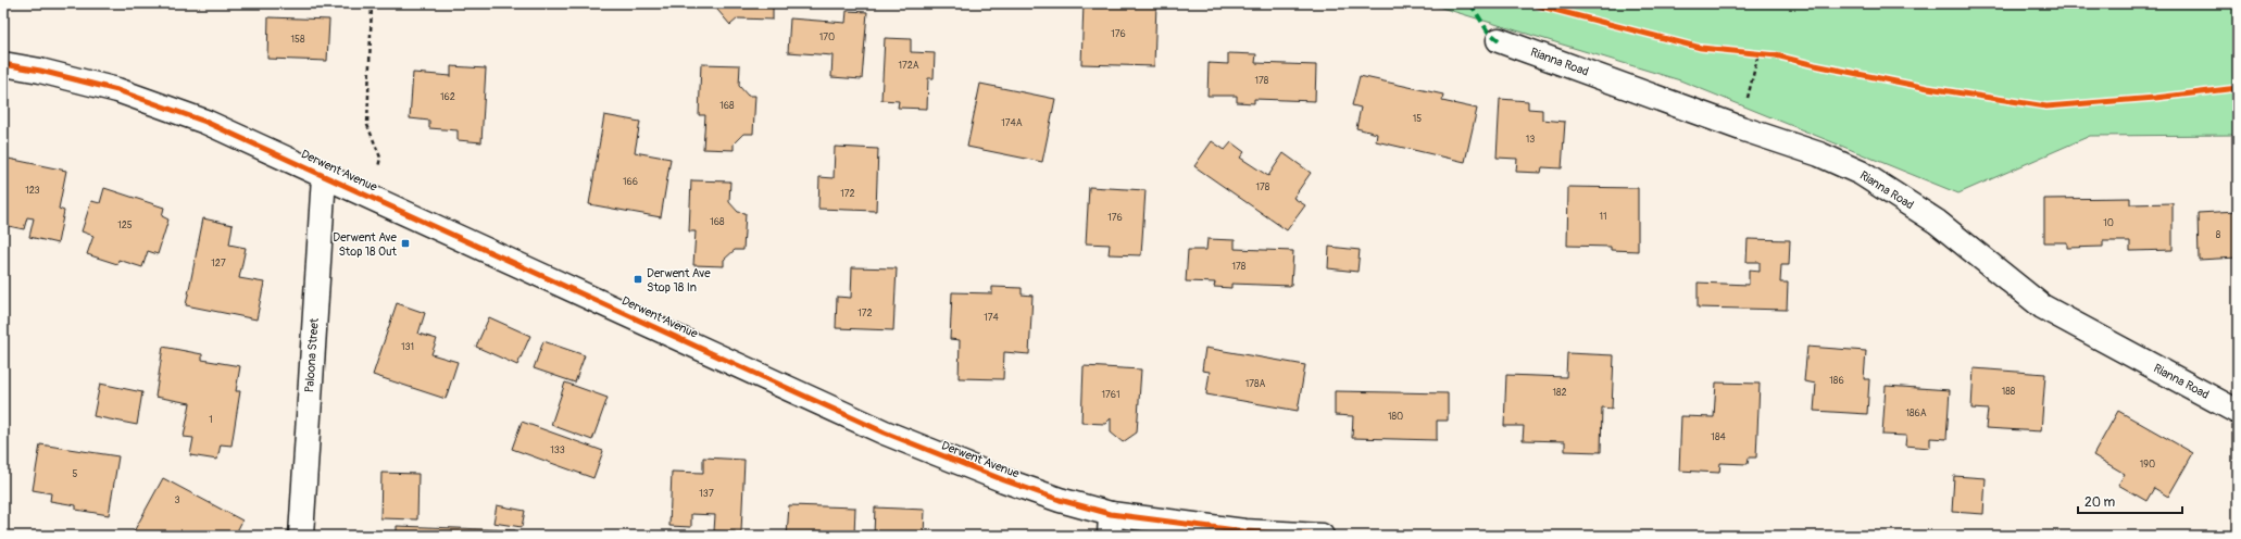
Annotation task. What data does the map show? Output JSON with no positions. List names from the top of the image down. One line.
{"streets":{"street":["Rianna Road","Derwent Avenue","Paloona Street"]},"crossings":[["Derwent Avenue","Paloona Street"]],"places":{"transit":["Derwent Ave Stop 18 Out","Derwent Ave Stop 18 In"]},"house_numbers":["176","170","158","172A","178","162","168","15","174A","13","166","178","123","172","11","176","168","10","125","8","127","178","172","174","131","186","178A","188","182","1761","186A","180","1","184","133","190","5","137","3"],"scale_bar":"20 m"}
